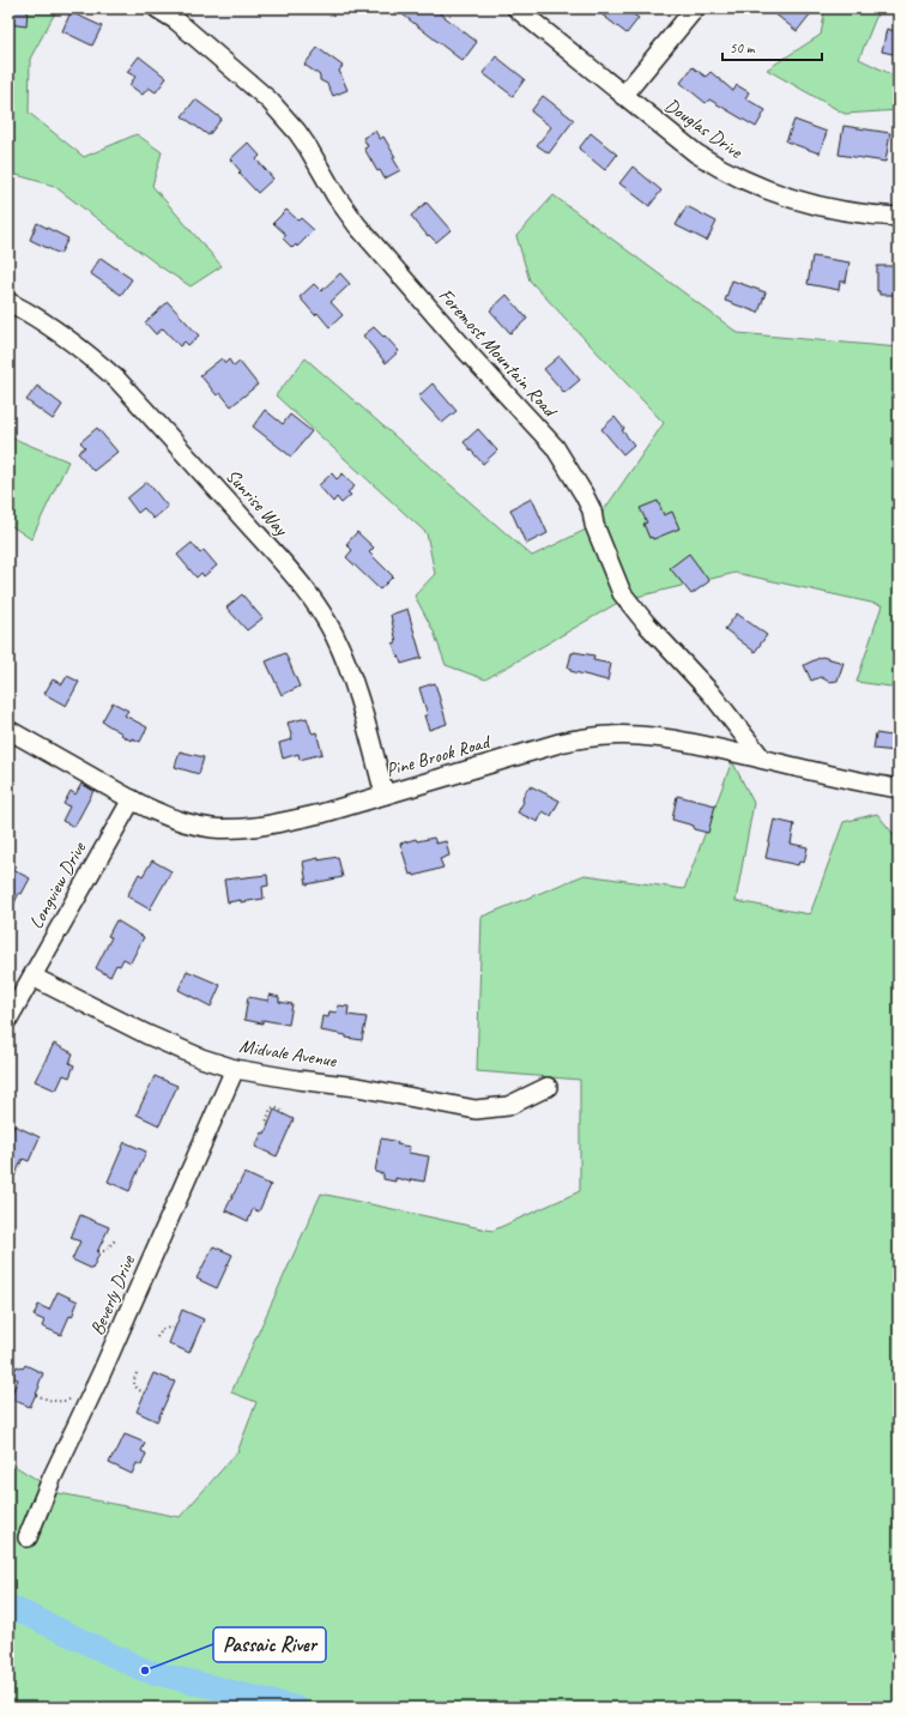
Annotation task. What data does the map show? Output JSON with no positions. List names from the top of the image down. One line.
{"streets":{"street":["Douglas Drive","Foremost Mountain Road","Sunrise Way","Pine Brook Road","Longview Drive","Midvale Avenue","Beverly Drive"]},"crossings":[["Foremost Mountain Road","Pine Brook Road"],["Sunrise Way","Pine Brook Road"],["Pine Brook Road","Longview Drive"],["Longview Drive","Midvale Avenue"],["Midvale Avenue","Beverly Drive"]],"places":["Passaic River"],"scale_bar":"50 m"}
